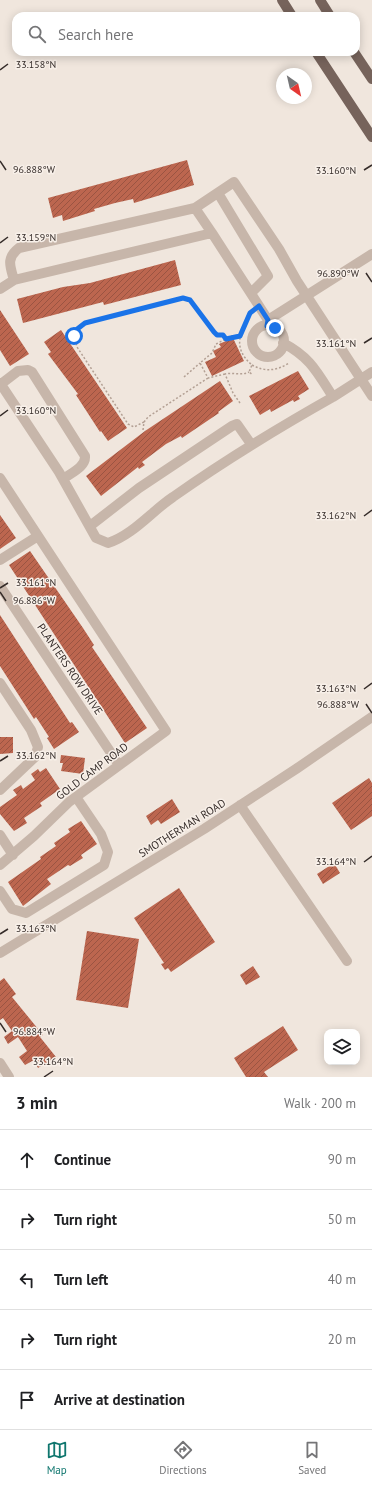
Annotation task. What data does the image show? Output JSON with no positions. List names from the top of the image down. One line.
{"streets":{"street":["PLANTERS ROW DRIVE","GOLD CAMP ROAD","SMOTHERMAN ROAD"]},"crossings":[["PLANTERS ROW DRIVE","GOLD CAMP ROAD"]],"north":"bottom right","page":{"search":"Search here","heading":["3 min","Walk · 200 m"],"list":[["Continue","90 m"],["Turn right","50 m"],["Turn left","40 m"],["Turn right","20 m"],"Arrive at destination"],"nav":["Map","Directions","Saved"]},"coordinates":["33.158°N","96.888°W","33.160°N","33.159°N","96.890°W","33.161°N","33.162°N","96.886°W","33.163°N","33.164°N","96.884°W"]}
